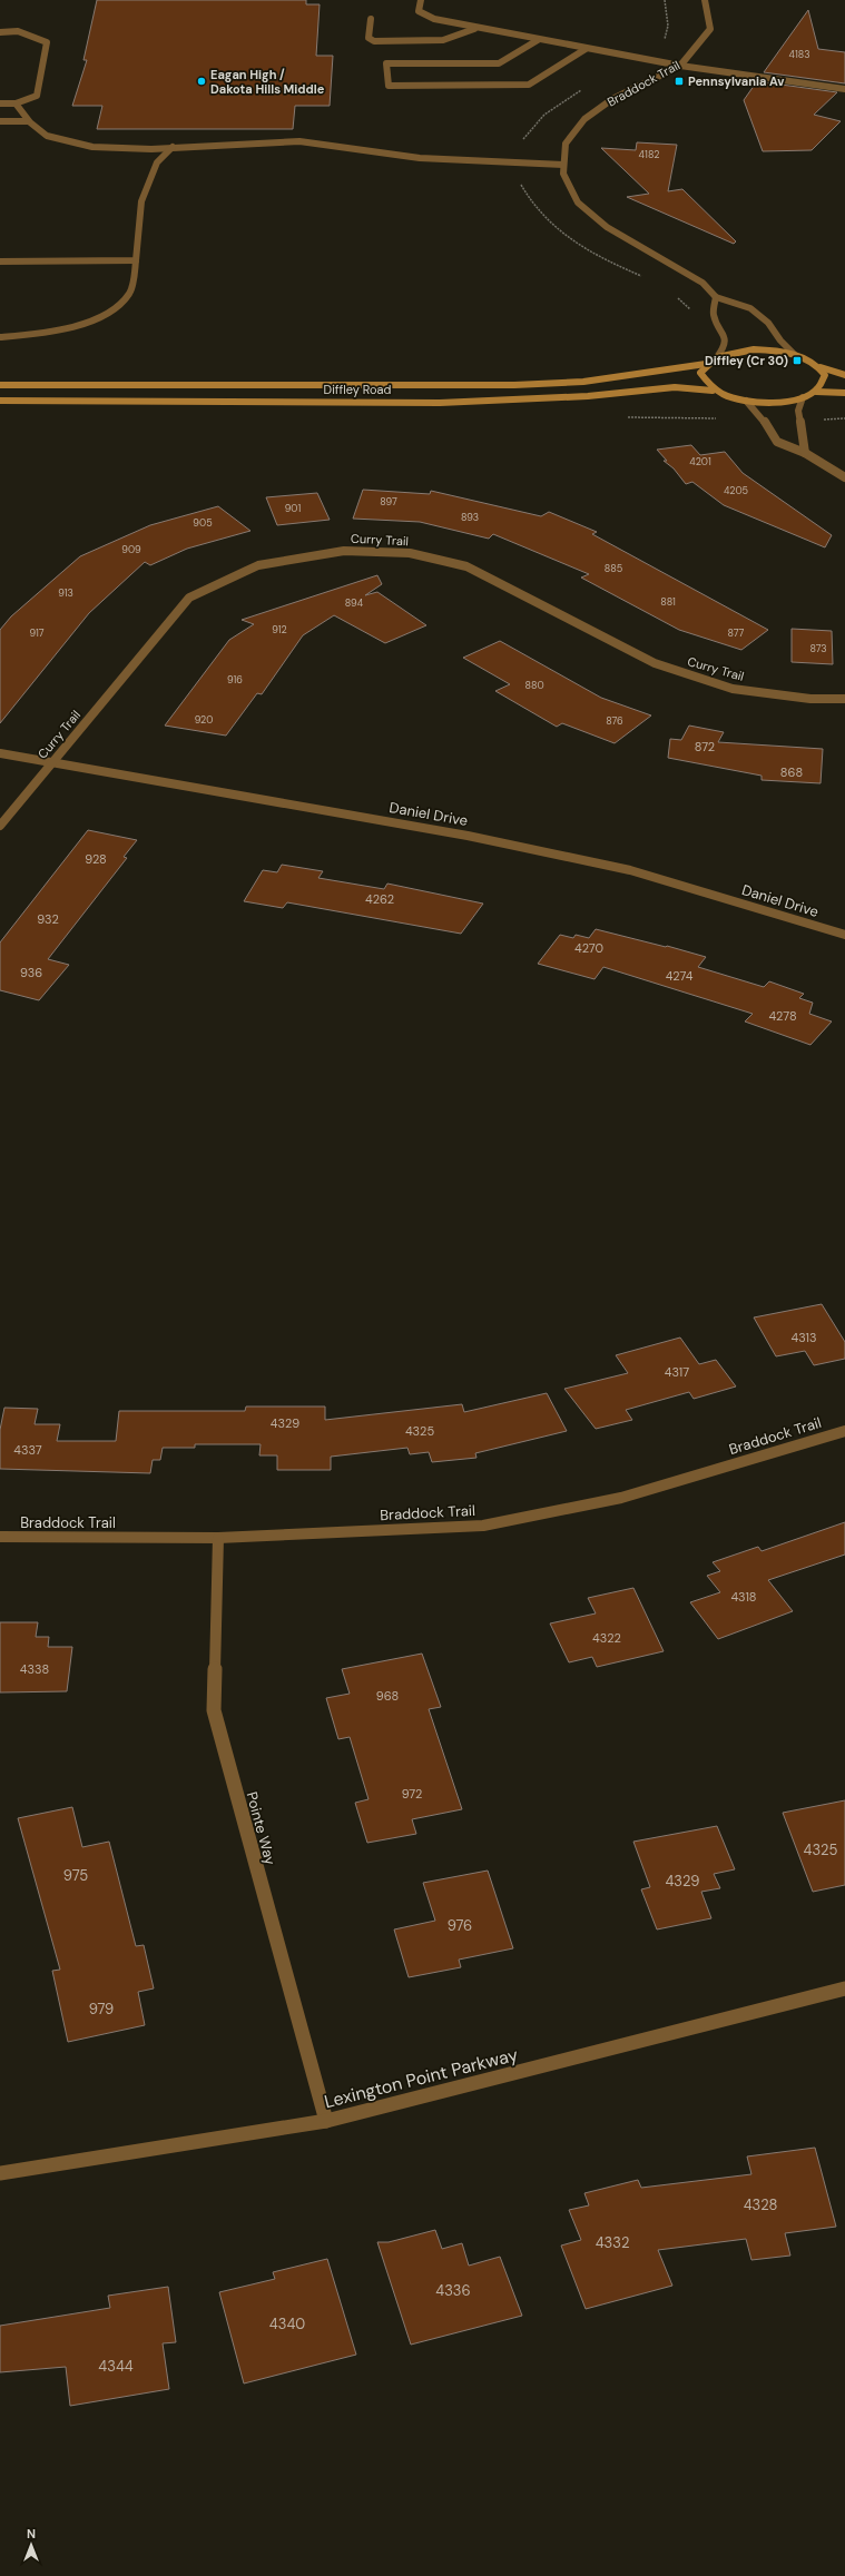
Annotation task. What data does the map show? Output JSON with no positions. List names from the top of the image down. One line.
{"streets":{"main road":["Diffley Road"],"street":["Braddock Trail","Curry Trail","Daniel Drive","Pointe Way","Lexington Point Parkway"]},"crossings":[["Braddock Trail","Pointe Way"],["Curry Trail","Daniel Drive"],["Pointe Way","Lexington Point Parkway"]],"places":{"other":["Eagan High / Dakota Hills Middle"],"transit":["Pennsylvania Av","Diffley (Cr 30)"]},"house_numbers":["4183","4182","4201","4205","897","901","893","905","909","885","913","881","894","912","917","877","873","916","880","920","876","872","868","928","4262","932","4270","936","4274","4278","4313","4317","4329","4325","4337","4318","4322","4338","968","972","4325","975","4329","976","979","4328","4332","4336","4340","4344"],"north":"top"}
